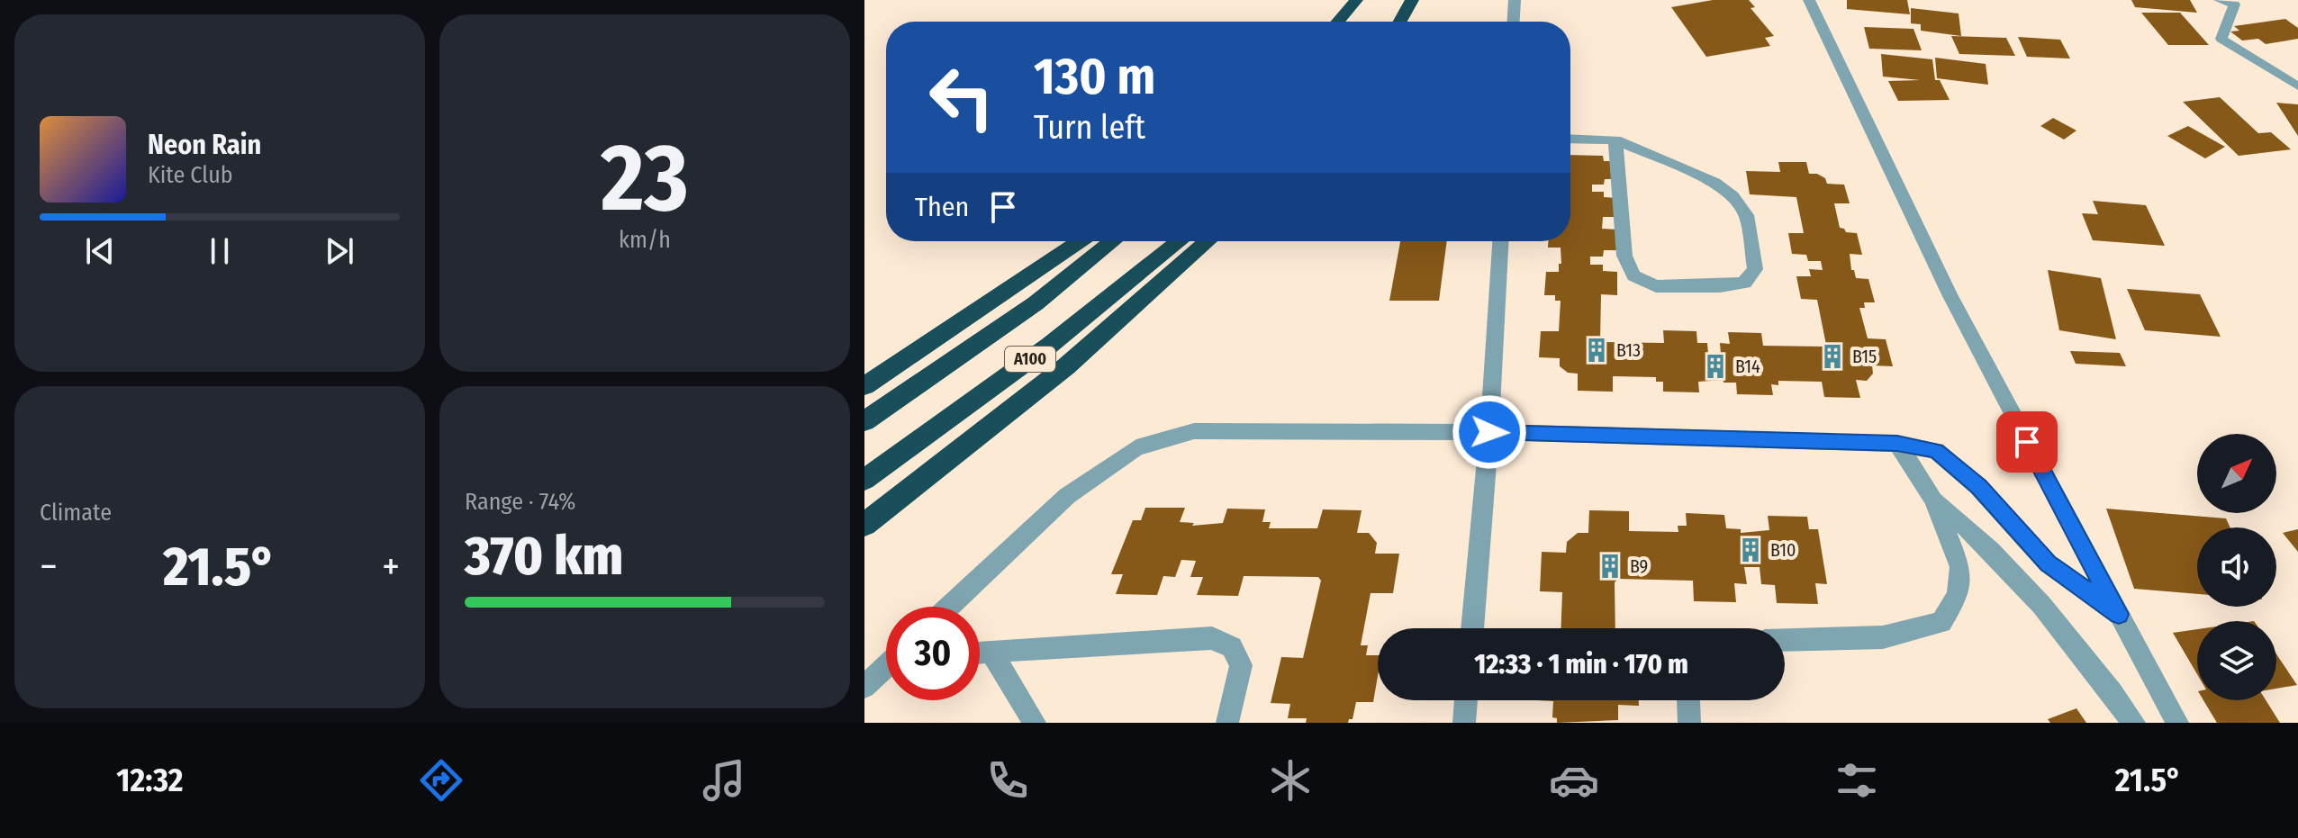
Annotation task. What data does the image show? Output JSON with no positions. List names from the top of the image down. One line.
{"streets":{"highway":["A100"]},"places":{"building":["B13","B15","B14","B10","B9"]},"north":"top right","page":{"tile":[["23","km/h"],"Climate",["Range · 74%","370 km"]],"turn":["130 m","Turn left"],"song":["Neon Rain","Kite Club"],"then":"Then","heat":["−","21.5°","+"],"limit":"30","trip":"12:33 · 1 min · 170 m","tabs":["12:32","21.5°"]}}
